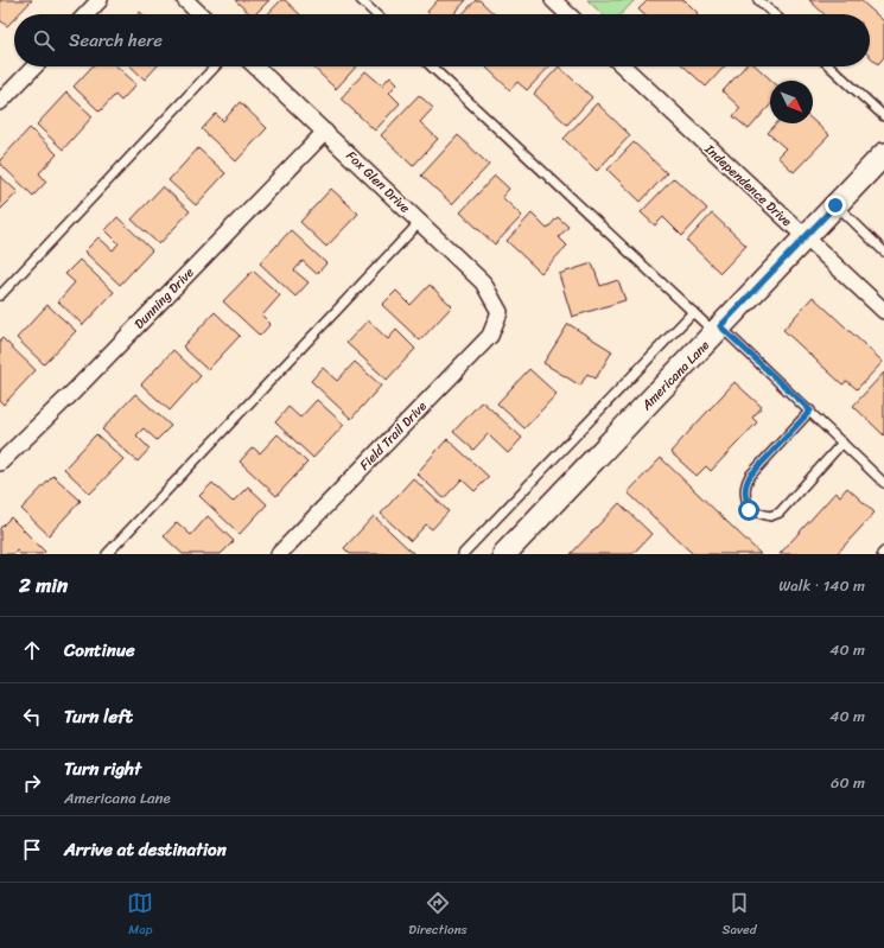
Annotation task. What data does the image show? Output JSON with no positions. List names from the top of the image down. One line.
{"streets":{"street":["Fox Glen Drive","Independence Drive","Dunning Drive","Americana Lane","Field Trail Drive"]},"crossings":[["Fox Glen Drive","Dunning Drive"],["Fox Glen Drive","Field Trail Drive"],["Independence Drive","Americana Lane"]],"north":"bottom right","page":{"search":"Search here","heading":["2 min","Walk · 140 m"],"list":[["Continue","40 m"],["Turn left","40 m"],["Turn right","Americana Lane","60 m"],"Arrive at destination"],"nav":["Map","Directions","Saved"]}}
